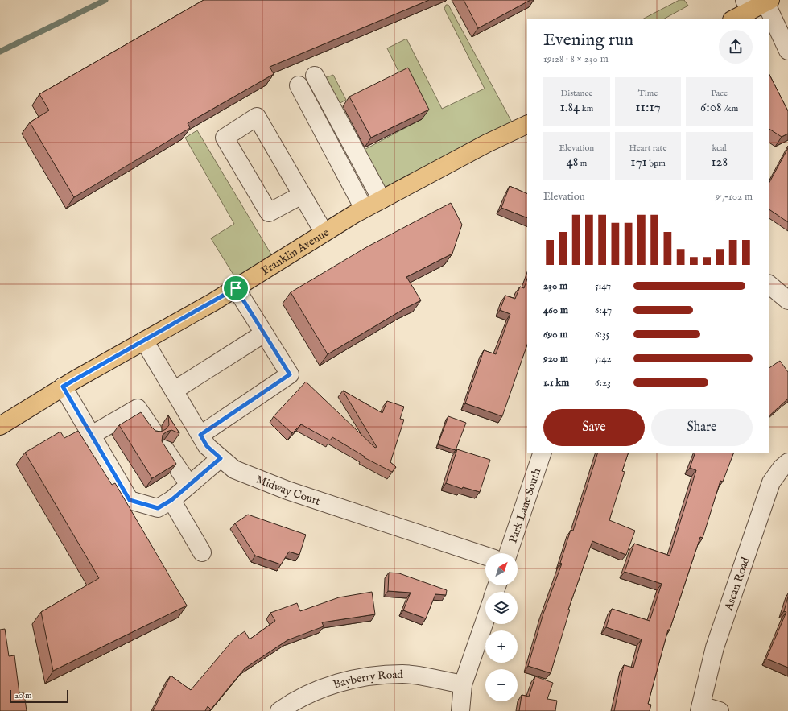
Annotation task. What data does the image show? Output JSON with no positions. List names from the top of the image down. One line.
{"streets":{"main road":["Franklin Avenue"],"street":["Midway Court","Park Lane South","Ascan Road","Bayberry Road"]},"crossings":[["Franklin Avenue","Midway Court"]],"scale_bar":"20 m","north":"top right","page":{"heading":["Evening run","19:28 · 8 × 230 m"],"stats":[["Distance","1.84 km"],["Time","11:17"],["Pace","6:08 /km"],["Elevation","48 m"],["Heart rate","171 bpm"],["kcal","128"]],"chart":["Elevation","97–102 m"],"list":[{"name":"230 m","note":"5:47"},{"name":"460 m","note":"6:47"},{"name":"690 m","note":"6:35"},{"name":"920 m","note":"5:42"},{"name":"1.1 km","note":"6:23"}],"buttons":["Save","Share"],"map_buttons":["+","−"],"scale":"20 m"}}
